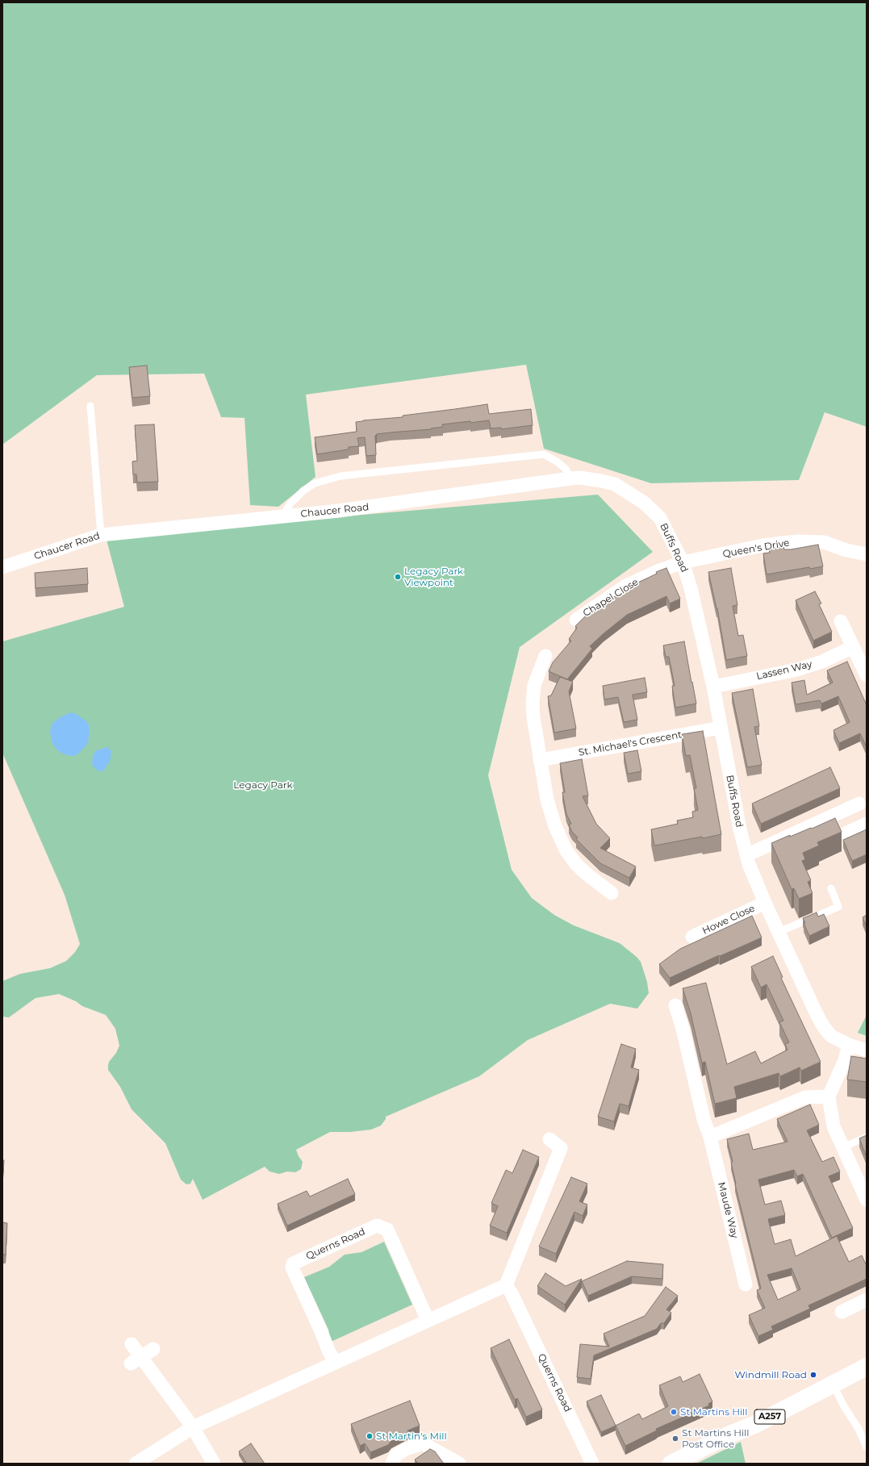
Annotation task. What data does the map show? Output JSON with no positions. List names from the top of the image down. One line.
{"streets":{"main road":["A257"],"street":["Chaucer Road","Buffs Road","Queen's Drive","Chapel Close","Lassen Way","St. Michael's Crescent","Howe Close","Maude Way","Querns Road"]},"crossings":[["Chaucer Road","Buffs Road"],["Buffs Road","Queen's Drive"],["Buffs Road","Chapel Close"],["Buffs Road","Lassen Way"],["Buffs Road","St. Michael's Crescent"],["Buffs Road","Howe Close"],["Queen's Drive","Chapel Close"]],"parks":["Legacy Park"],"places":["Legacy Park Viewpoint","Windmill Road","St Martins Hill","St Martin's Mill","St Martins Hill Post Office"]}
